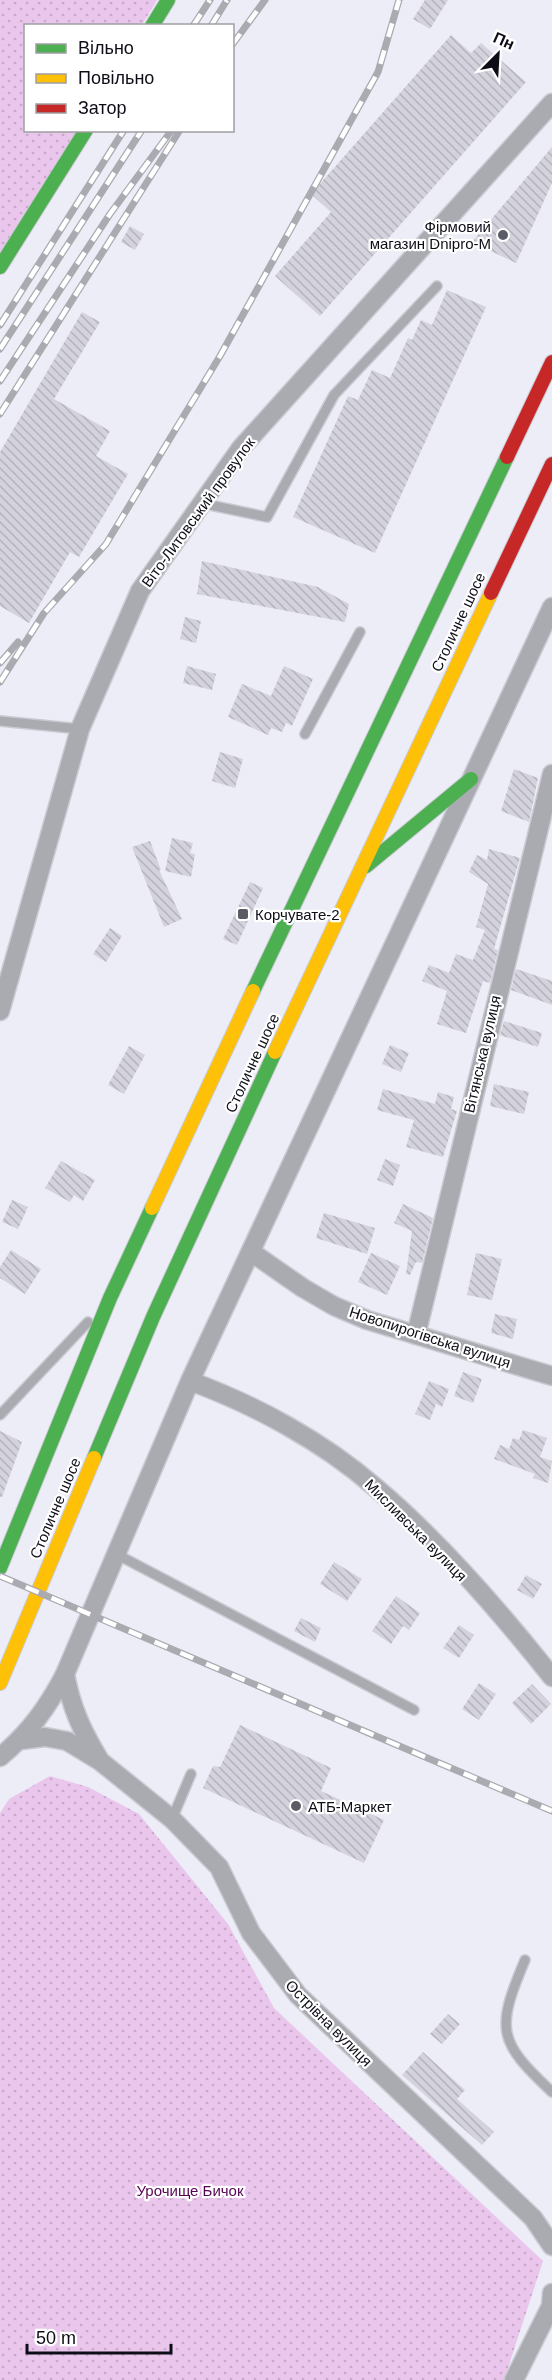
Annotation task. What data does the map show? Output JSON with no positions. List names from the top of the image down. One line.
{"streets":{"main road":["Столичне шосе"],"street":["Віто-Литовський провулок","Вітянська вулиця","Новопирогівська вулиця","Мисливська вулиця","Острівна вулиця"]},"crossings":[["Вітянська вулиця","Новопирогівська вулиця"]],"parks":["Урочище Бичок"],"places":{"other":["Фірмовий магазин Dnipro-M","АТБ-Маркет"],"transit":["Корчувате-2"]},"legend":["Вільно","Повільно","Затор"],"scale_bar":"50 m","north":"top right"}
